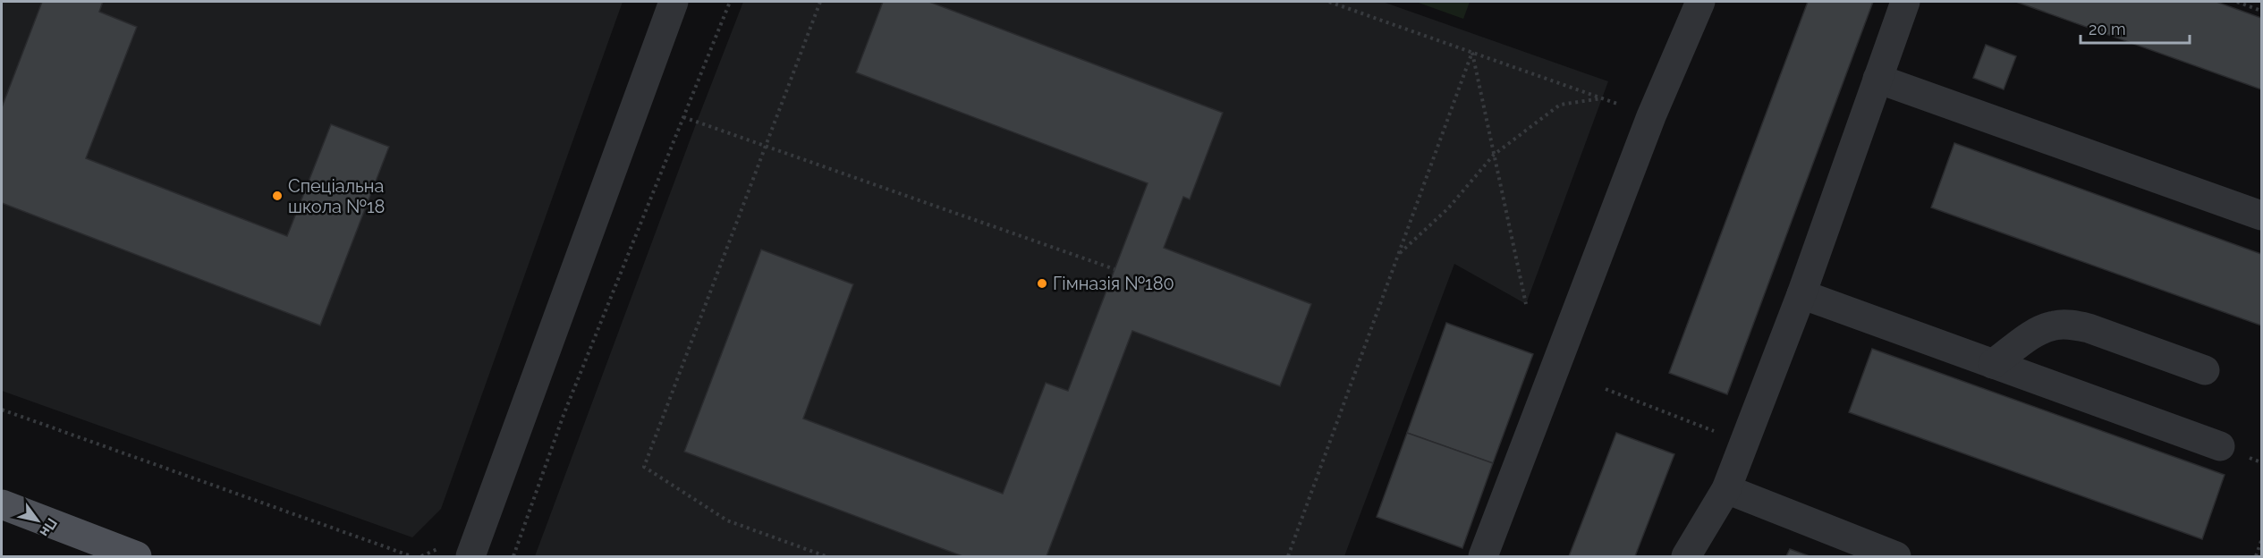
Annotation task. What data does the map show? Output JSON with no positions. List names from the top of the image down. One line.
{"places":["Спеціальна школа №18","Гімназія №180"],"scale_bar":"20 m","north":"bottom right"}
